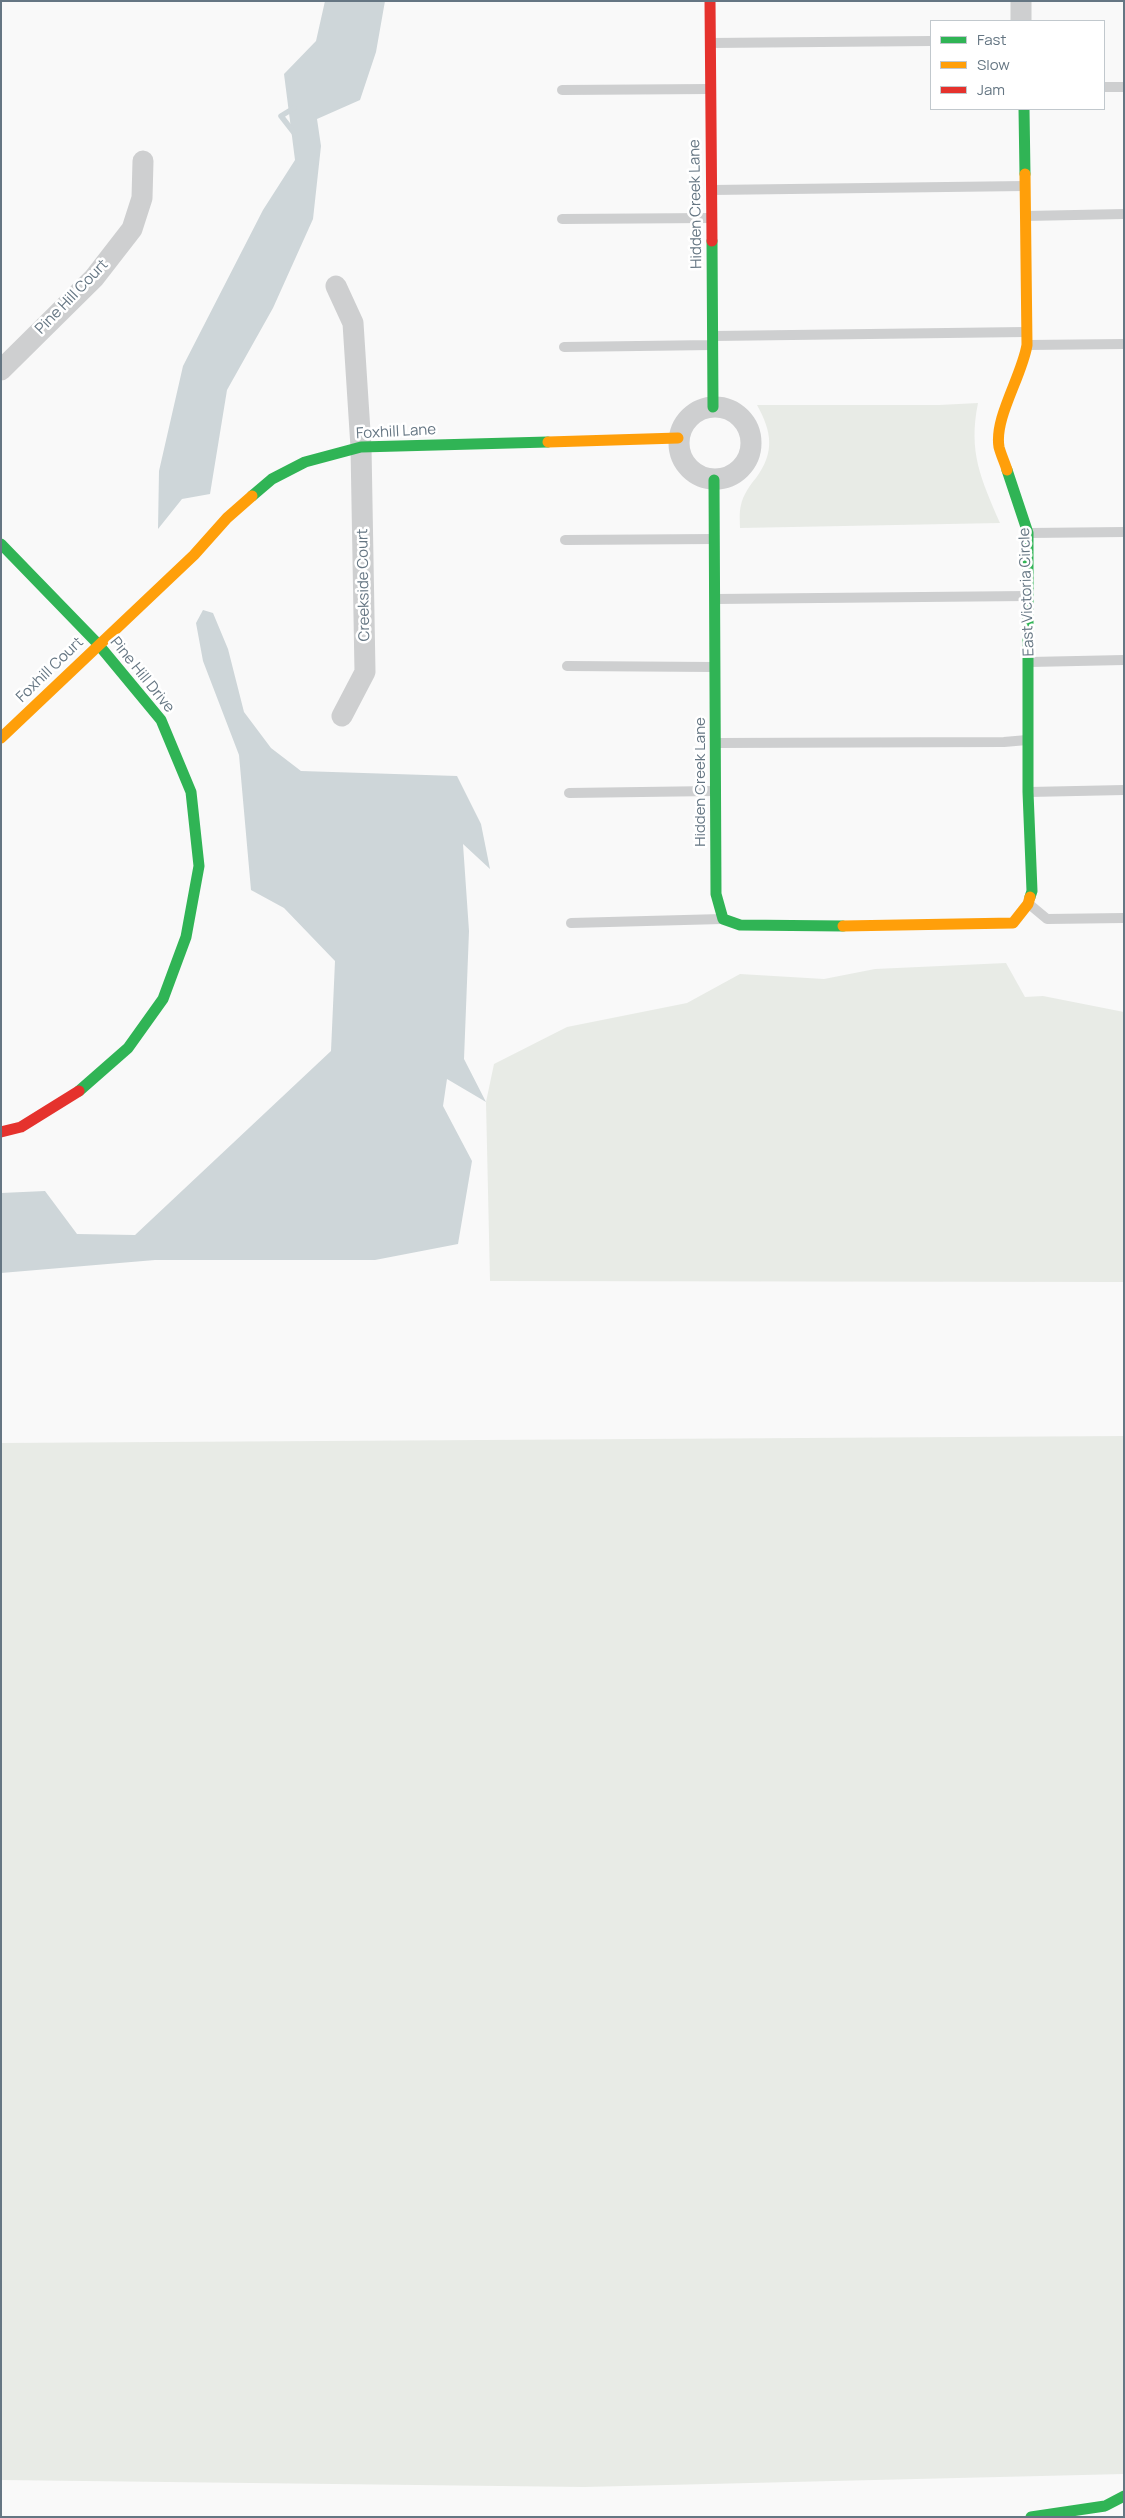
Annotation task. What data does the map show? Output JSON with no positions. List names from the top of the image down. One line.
{"streets":{"street":["Hidden Creek Lane","Pine Hill Court","Foxhill Lane","Creekside Court","East Victoria Circle","Foxhill Court","Pine Hill Drive"]},"crossings":[["Hidden Creek Lane","Foxhill Lane"],["Foxhill Lane","Creekside Court"],["Foxhill Lane","Foxhill Court"],["Foxhill Lane","Pine Hill Drive"],["Foxhill Court","Pine Hill Drive"]],"legend":["Fast","Slow","Jam"]}
